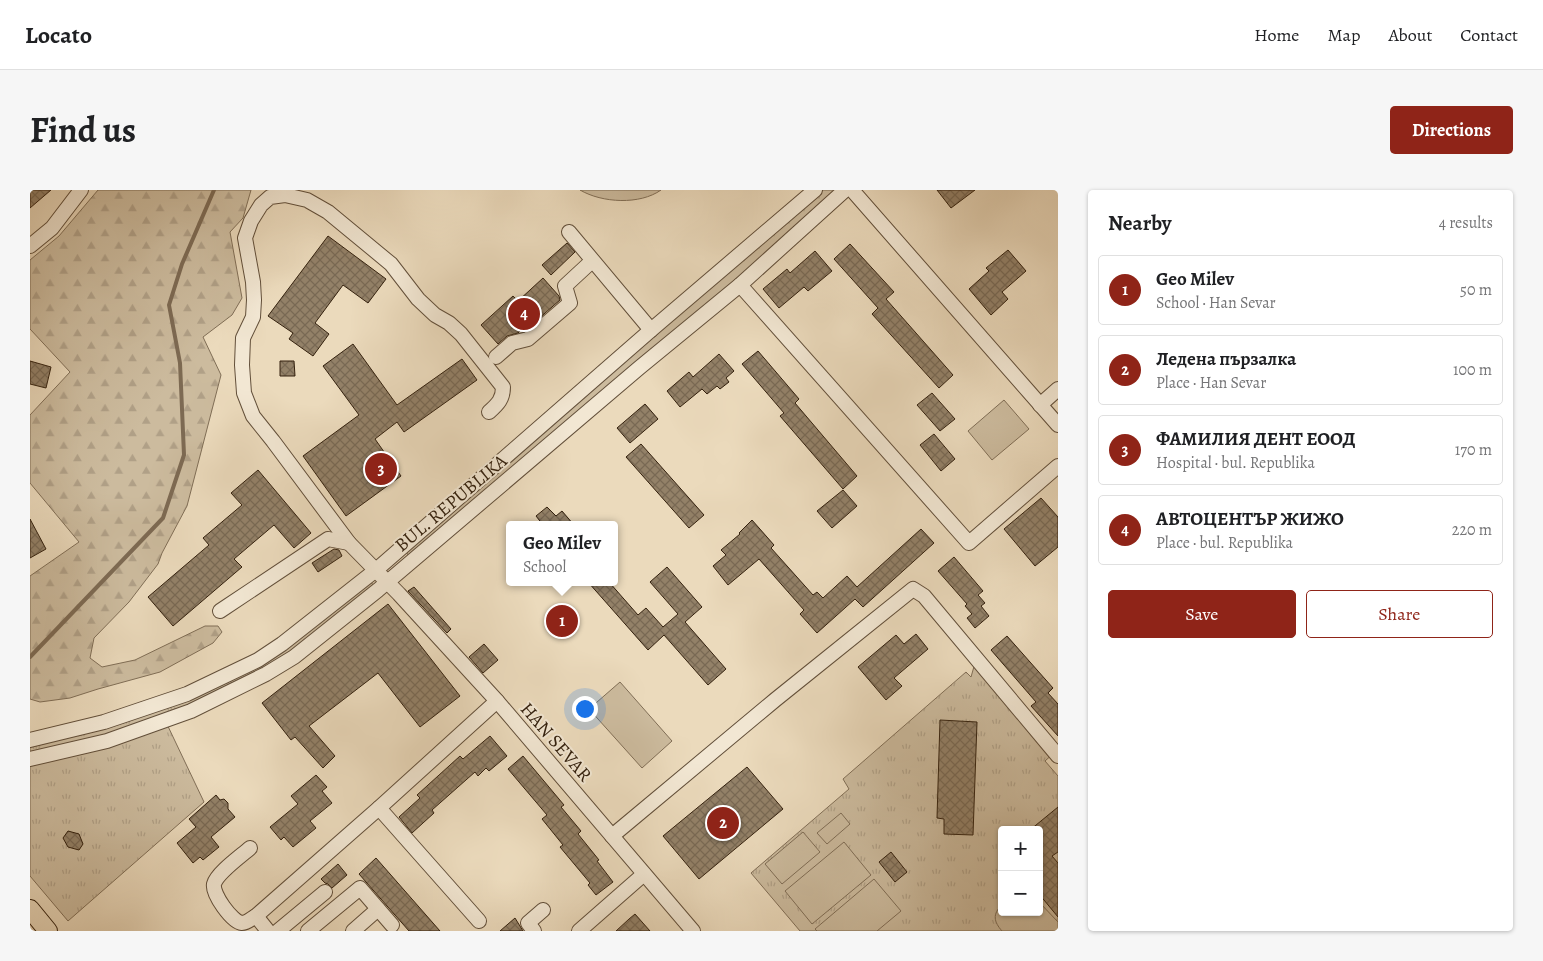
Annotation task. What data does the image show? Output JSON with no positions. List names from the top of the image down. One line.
{"streets":{"street":["BUL. REPUBLIKA","HAN SEVAR"]},"crossings":[["BUL. REPUBLIKA","HAN SEVAR"]],"page":{"header":"Locato","nav":["Home","Map","About","Contact"],"title":"Find us","buttons":["Directions",["Save","Share"]],"heading":["Nearby","4 results"],"list":[{"mark":"1","name":"Geo Milev","note":"School · Han Sevar","value":"50 m"},{"mark":"2","name":"Ледена пързалка","note":"Place · Han Sevar","value":"100 m"},{"mark":"3","name":"ФАМИЛИЯ ДЕНТ ЕООД","note":"Hospital · bul. Republika","value":"170 m"},{"mark":"4","name":"АВТОЦЕНТЪР ЖИЖО","note":"Place · bul. Republika","value":"220 m"}],"pins":["4","3","1","2"],"popup":["Geo Milev","School"],"map_buttons":["+","−"]}}
